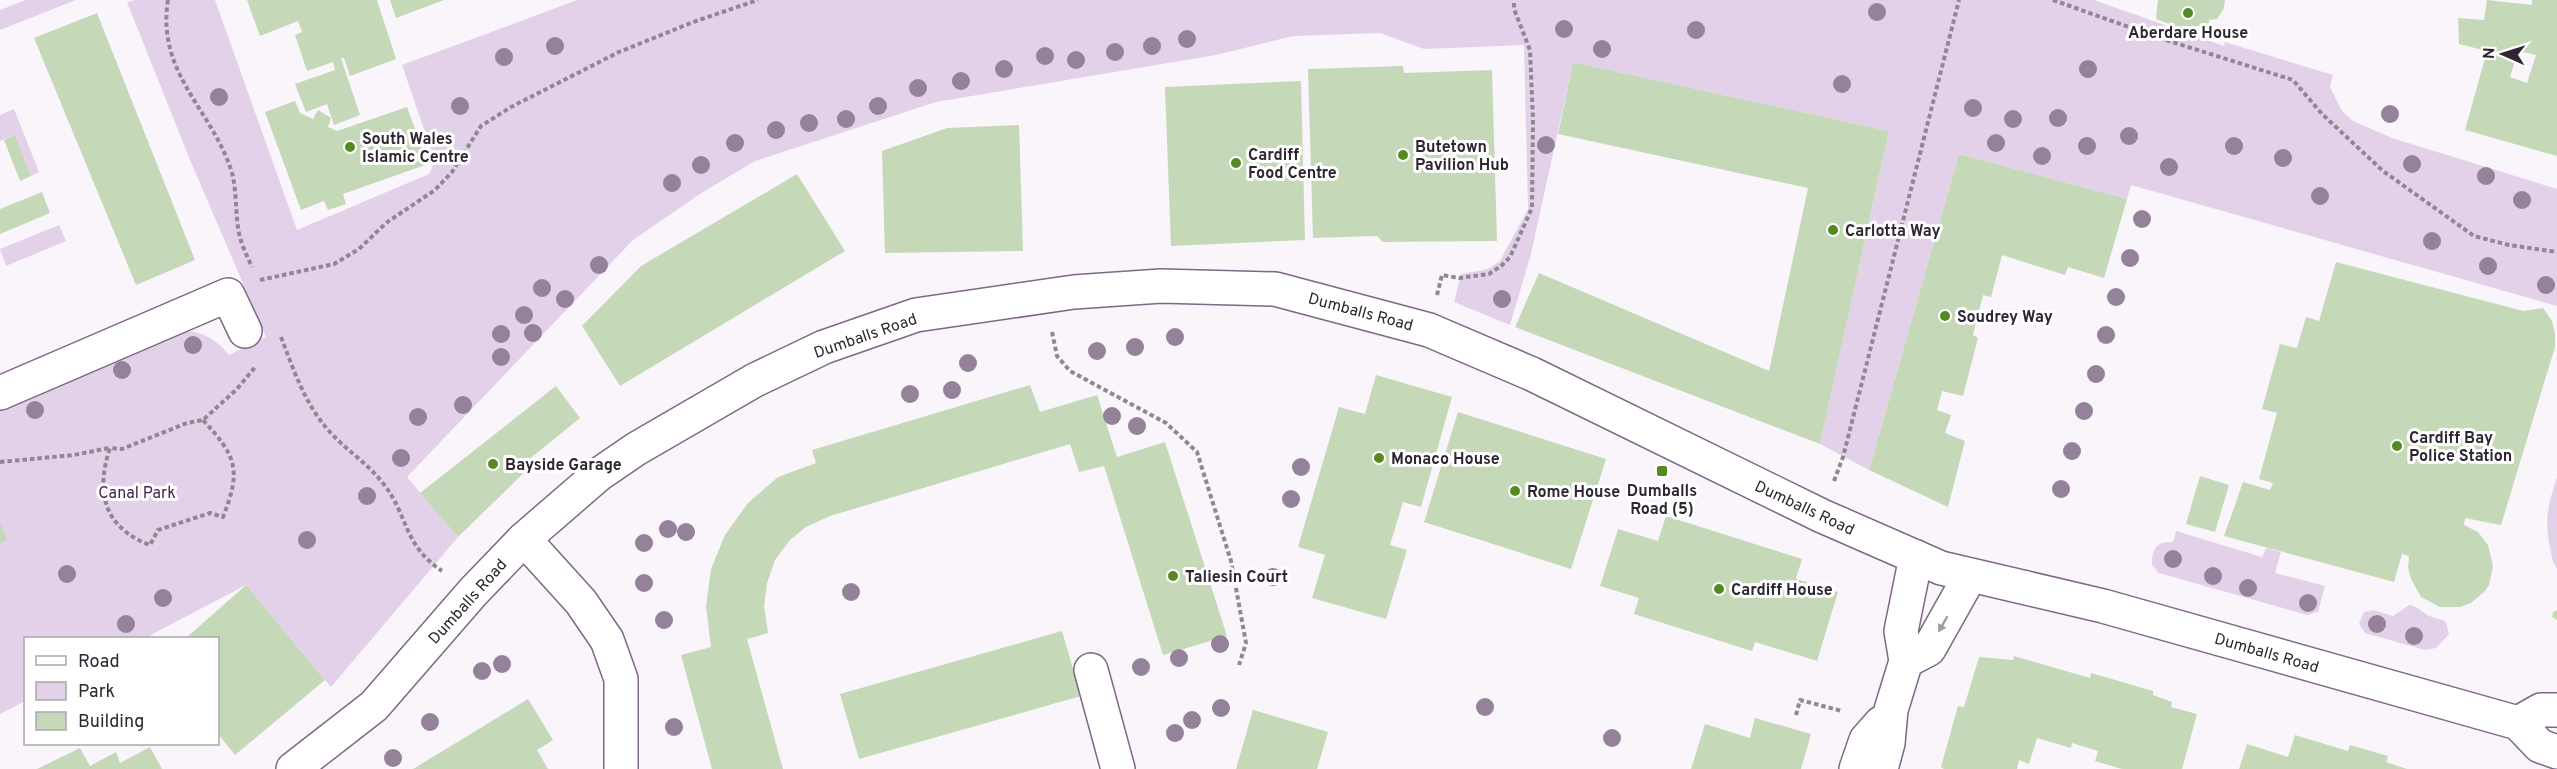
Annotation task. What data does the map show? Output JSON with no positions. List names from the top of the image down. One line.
{"streets":{"street":["Dumballs Road"]},"parks":["Canal Park"],"places":{"other":["Aberdare House","South Wales Islamic Centre","Butetown Pavilion Hub","Cardiff Food Centre","Carlotta Way","Soudrey Way","Cardiff Bay Police Station","Monaco House","Bayside Garage","Rome House","Taliesin Court","Cardiff House"],"transit":["Dumballs Road (5)"]},"legend":["Road","Park","Building"],"north":"left"}
